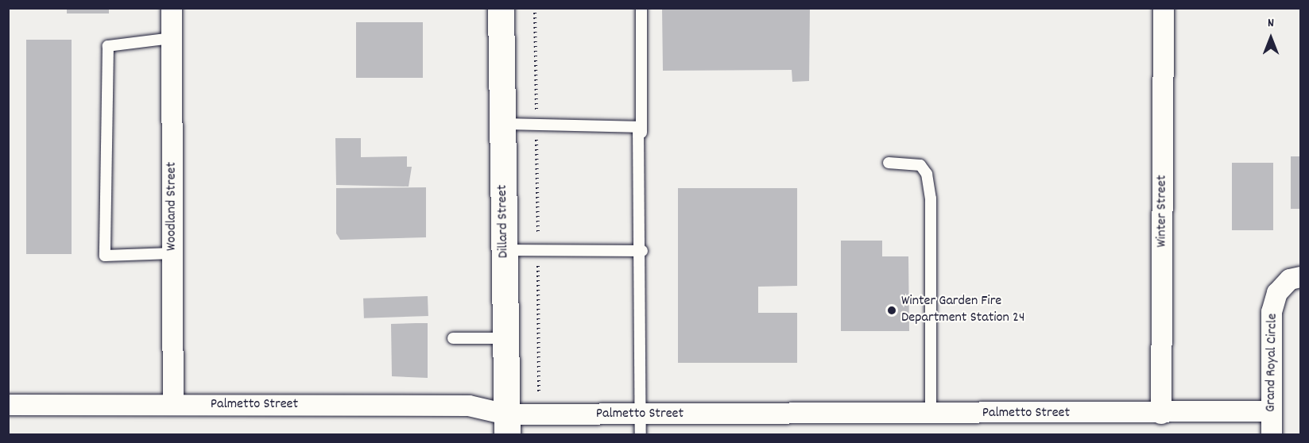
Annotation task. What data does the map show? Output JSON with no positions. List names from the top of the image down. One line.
{"streets":{"main road":["Dillard Street"],"street":["Woodland Street","Winter Street","Grand Royal Circle","Palmetto Street"]},"crossings":[["Woodland Street","Palmetto Street"],["Winter Street","Palmetto Street"],["Dillard Street","Palmetto Street"],["Grand Royal Circle","Palmetto Street"]],"places":["Winter Garden Fire Department Station 24"],"north":"top"}
